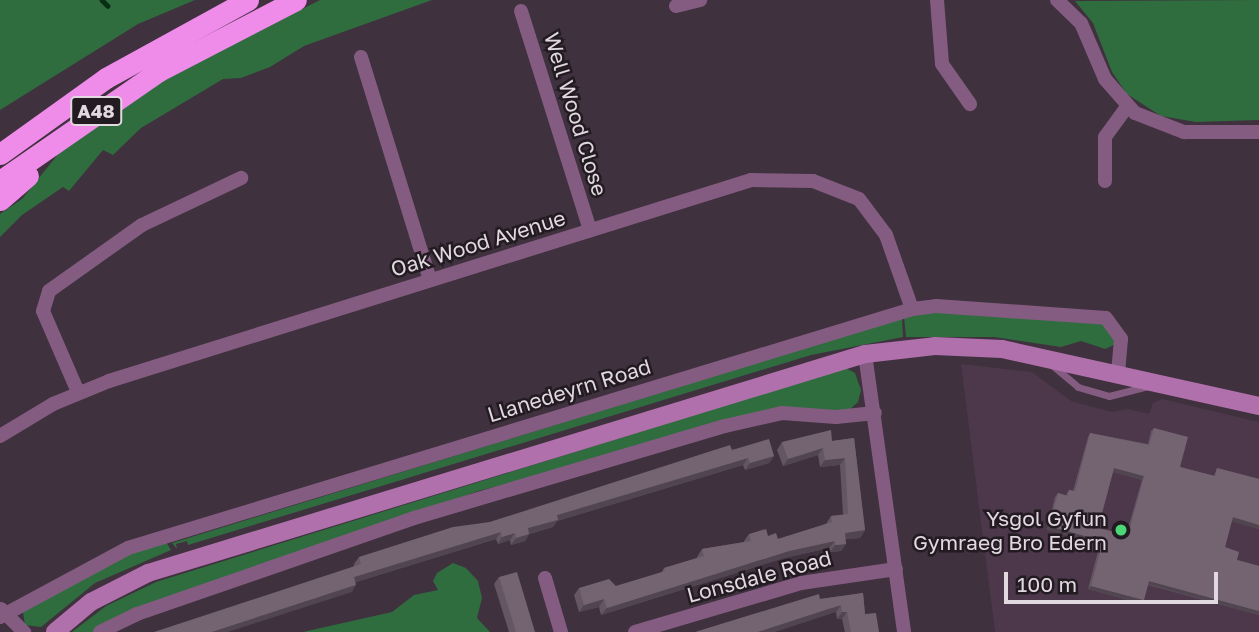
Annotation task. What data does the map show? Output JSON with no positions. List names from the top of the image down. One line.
{"streets":{"highway":["A48"],"street":["Well Wood Close","Oak Wood Avenue","Llanedeyrn Road","Lonsdale Road"]},"crossings":[["Well Wood Close","Oak Wood Avenue"],["Oak Wood Avenue","Llanedeyrn Road"]],"places":["Ysgol Gyfun Gymraeg Bro Edern"],"scale_bar":"100 m"}
